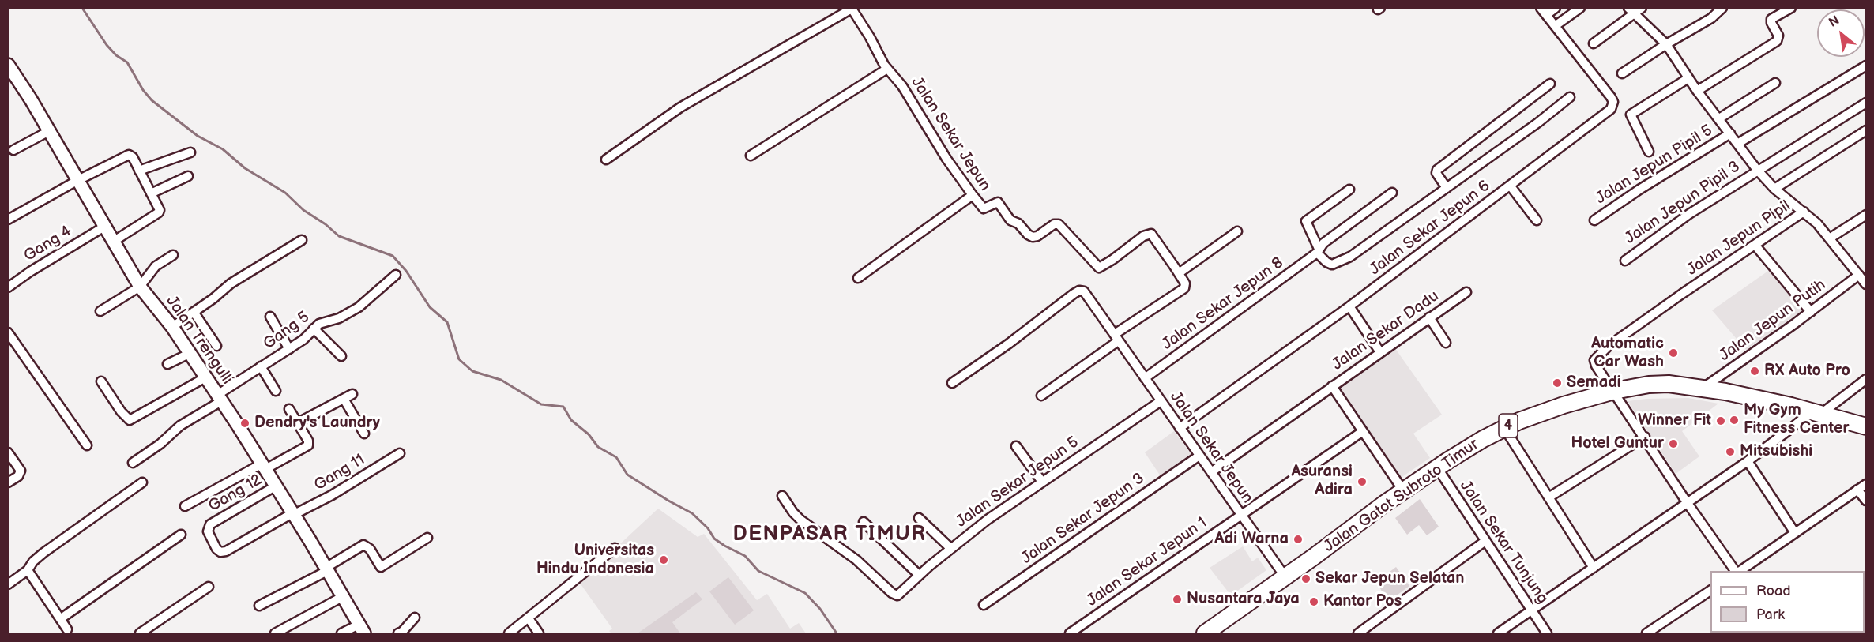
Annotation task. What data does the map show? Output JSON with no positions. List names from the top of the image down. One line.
{"streets":{"highway":["4","Jalan Gatot Subroto Timur"],"main road":["Jalan Trengulli"],"street":["Jalan Sekar Jepun","Jalan Jepun Pipil 5","Jalan Jepun Pipil 3","Jalan Sekar Jepun 6","Jalan Jepun Pipil","Gang 4","Jalan Sekar Jepun 8","Jalan Jepun Putih","Gang 5","Jalan Sekar Dadu","Gang 11","Jalan Sekar Jepun 5","Gang 12","Jalan Sekar Jepun 3","Jalan Sekar Tunjung","Jalan Sekar Jepun 1"]},"crossings":[["Jalan Sekar Jepun","Jalan Sekar Jepun 6"],["Jalan Sekar Jepun","Jalan Sekar Jepun 8"],["Jalan Sekar Jepun","Jalan Sekar Jepun 5"],["Jalan Sekar Jepun","Jalan Gatot Subroto Timur"],["Jalan Sekar Jepun","Jalan Sekar Jepun 3"],["Jalan Sekar Jepun","Jalan Sekar Jepun 1"],["Jalan Jepun Pipil 5","Jalan Jepun Pipil"],["Jalan Jepun Pipil 3","Jalan Jepun Pipil"],["Jalan Jepun Pipil","Jalan Gatot Subroto Timur"],["Gang 4","Jalan Trengulli"],["Jalan Jepun Putih","Jalan Gatot Subroto Timur"],["Gang 5","Jalan Trengulli"],["Jalan Sekar Dadu","Jalan Gatot Subroto Timur"],["Jalan Sekar Dadu","Jalan Sekar Jepun 1"],["Jalan Trengulli","Gang 11"],["Jalan Trengulli","Gang 12"],["Gang 11","Gang 12"],["Jalan Gatot Subroto Timur","Jalan Sekar Tunjung"]],"districts":["DENPASAR TIMUR"],"places":["Automatic Car Wash","RX Auto Pro","Semadi","My Gym Fitness Center","Winner Fit","Dendry's Laundry","Hotel Guntur","Mitsubishi","Asuransi Adira","Adi Warna","Universitas Hindu Indonesia","Sekar Jepun Selatan","Nusantara Jaya","Kantor Pos"],"legend":["Road","Park"],"north":"top left"}
